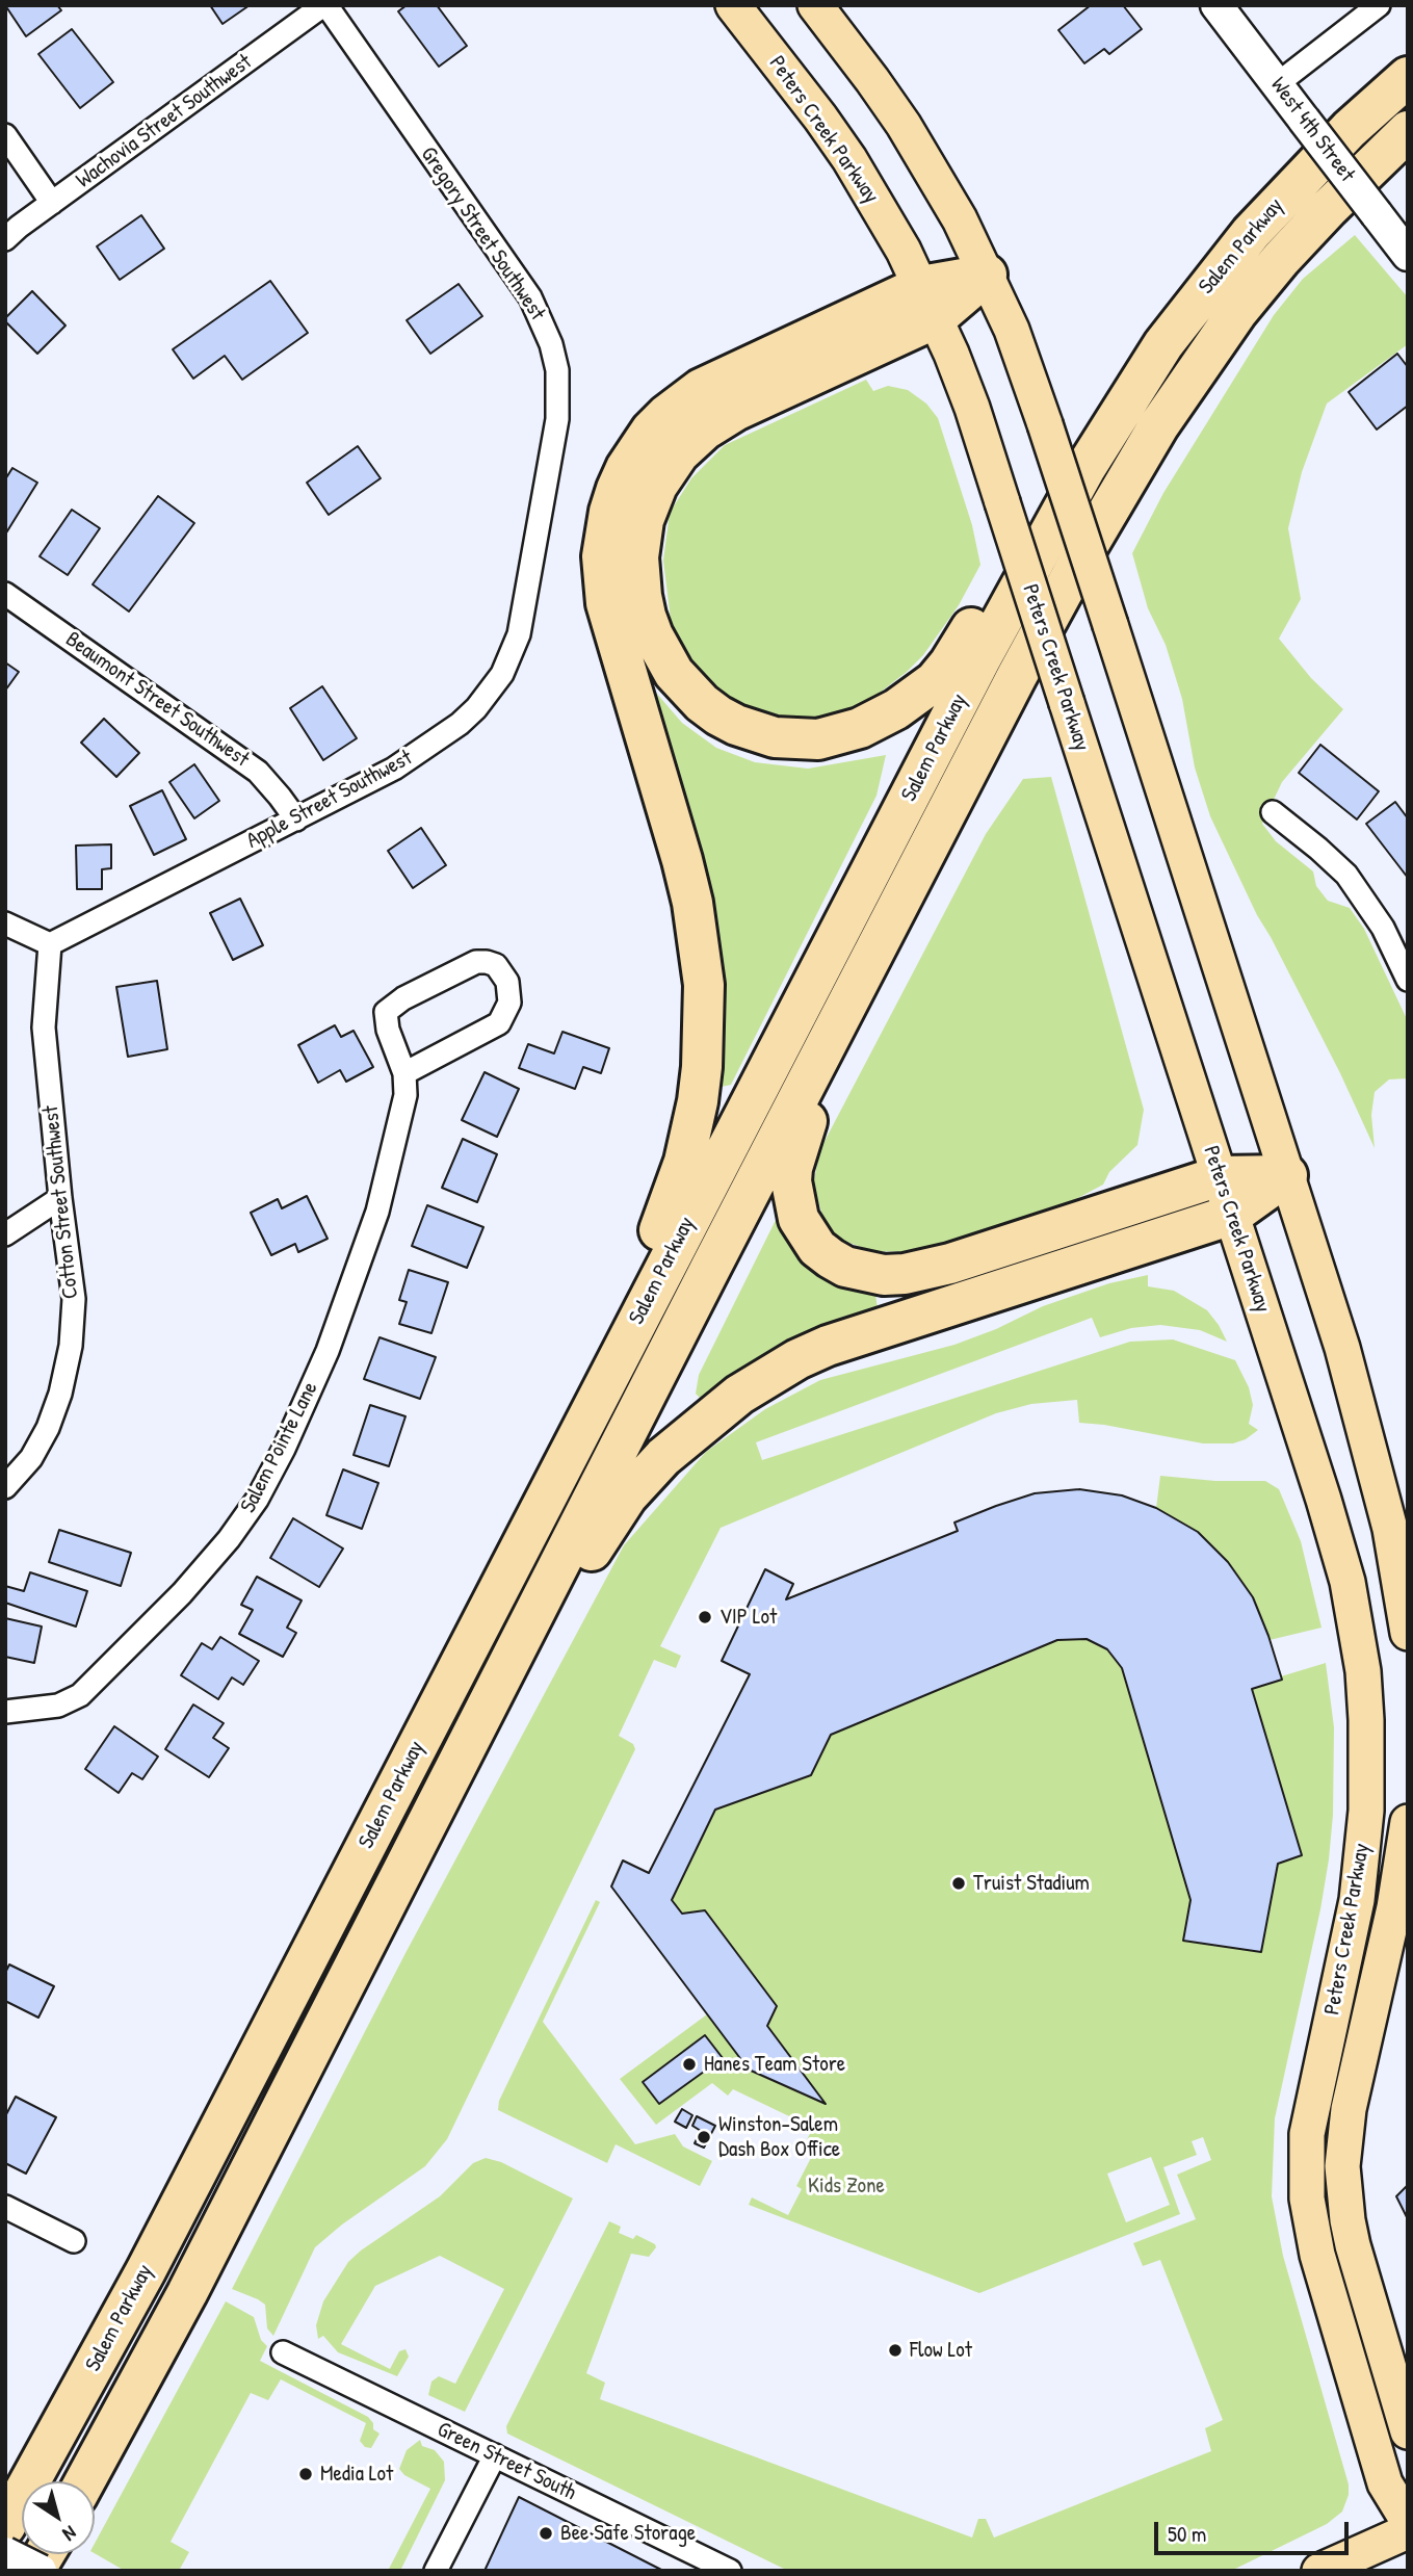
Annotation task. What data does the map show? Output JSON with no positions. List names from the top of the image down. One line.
{"streets":{"highway":["Salem Parkway"],"main road":["Peters Creek Parkway"],"street":["Wachovia Street Southwest","West 4th Street","Gregory Street Southwest","Beaumont Street Southwest","Apple Street Southwest","Cotton Street Southwest","Salem Pointe Lane","Green Street South"]},"crossings":[["Wachovia Street Southwest","Gregory Street Southwest"],["Gregory Street Southwest","Apple Street Southwest"],["Beaumont Street Southwest","Apple Street Southwest"],["Apple Street Southwest","Cotton Street Southwest"]],"parks":["Kids Zone"],"places":["VIP Lot","Truist Stadium","Hanes Team Store","Winston-Salem Dash Box Office","Flow Lot","Media Lot","Bee Safe Storage"],"scale_bar":"50 m","north":"bottom right"}
